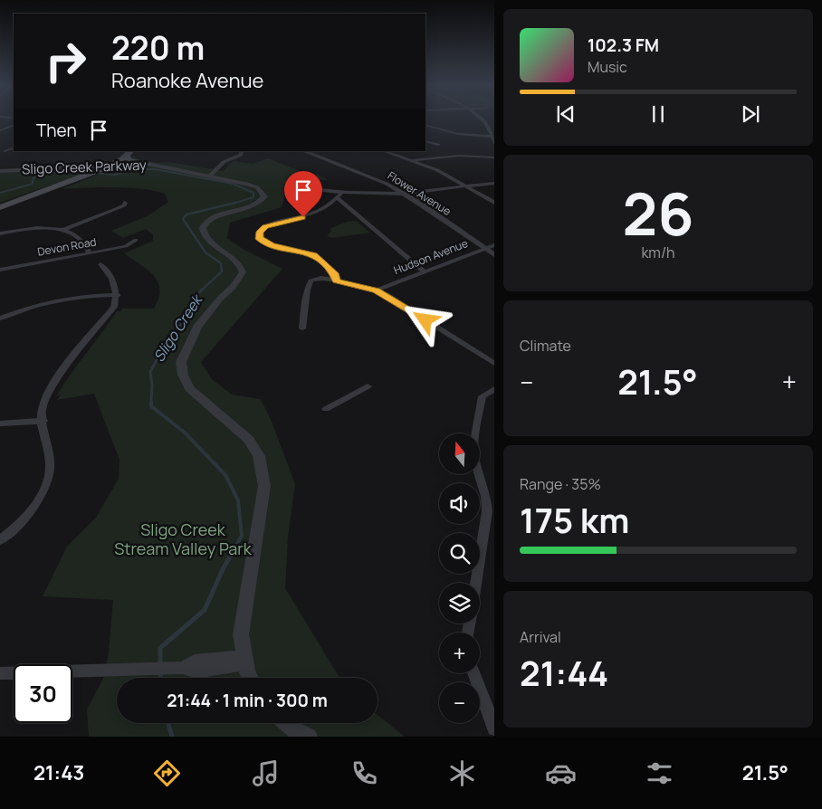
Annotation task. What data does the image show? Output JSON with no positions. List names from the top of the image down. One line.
{"streets":{"street":["Sligo Creek Parkway","Flower Avenue","Devon Road","Hudson Avenue"]},"crossings":[["Flower Avenue","Hudson Avenue"]],"water":["Sligo Creek"],"parks":["Sligo Creek Stream Valley Park"],"north":"top","page":{"turn":["220 m","Roanoke Avenue"],"song":["102.3 FM","Music"],"then":"Then","tile":[["26","km/h"],"Climate",["Range · 35%","175 km"],["Arrival","21:44"]],"heat":["−","21.5°","+"],"map_buttons":["+","−"],"limit":"30","trip":"21:44 · 1 min · 300 m","tabs":["21:43","21.5°"]}}
